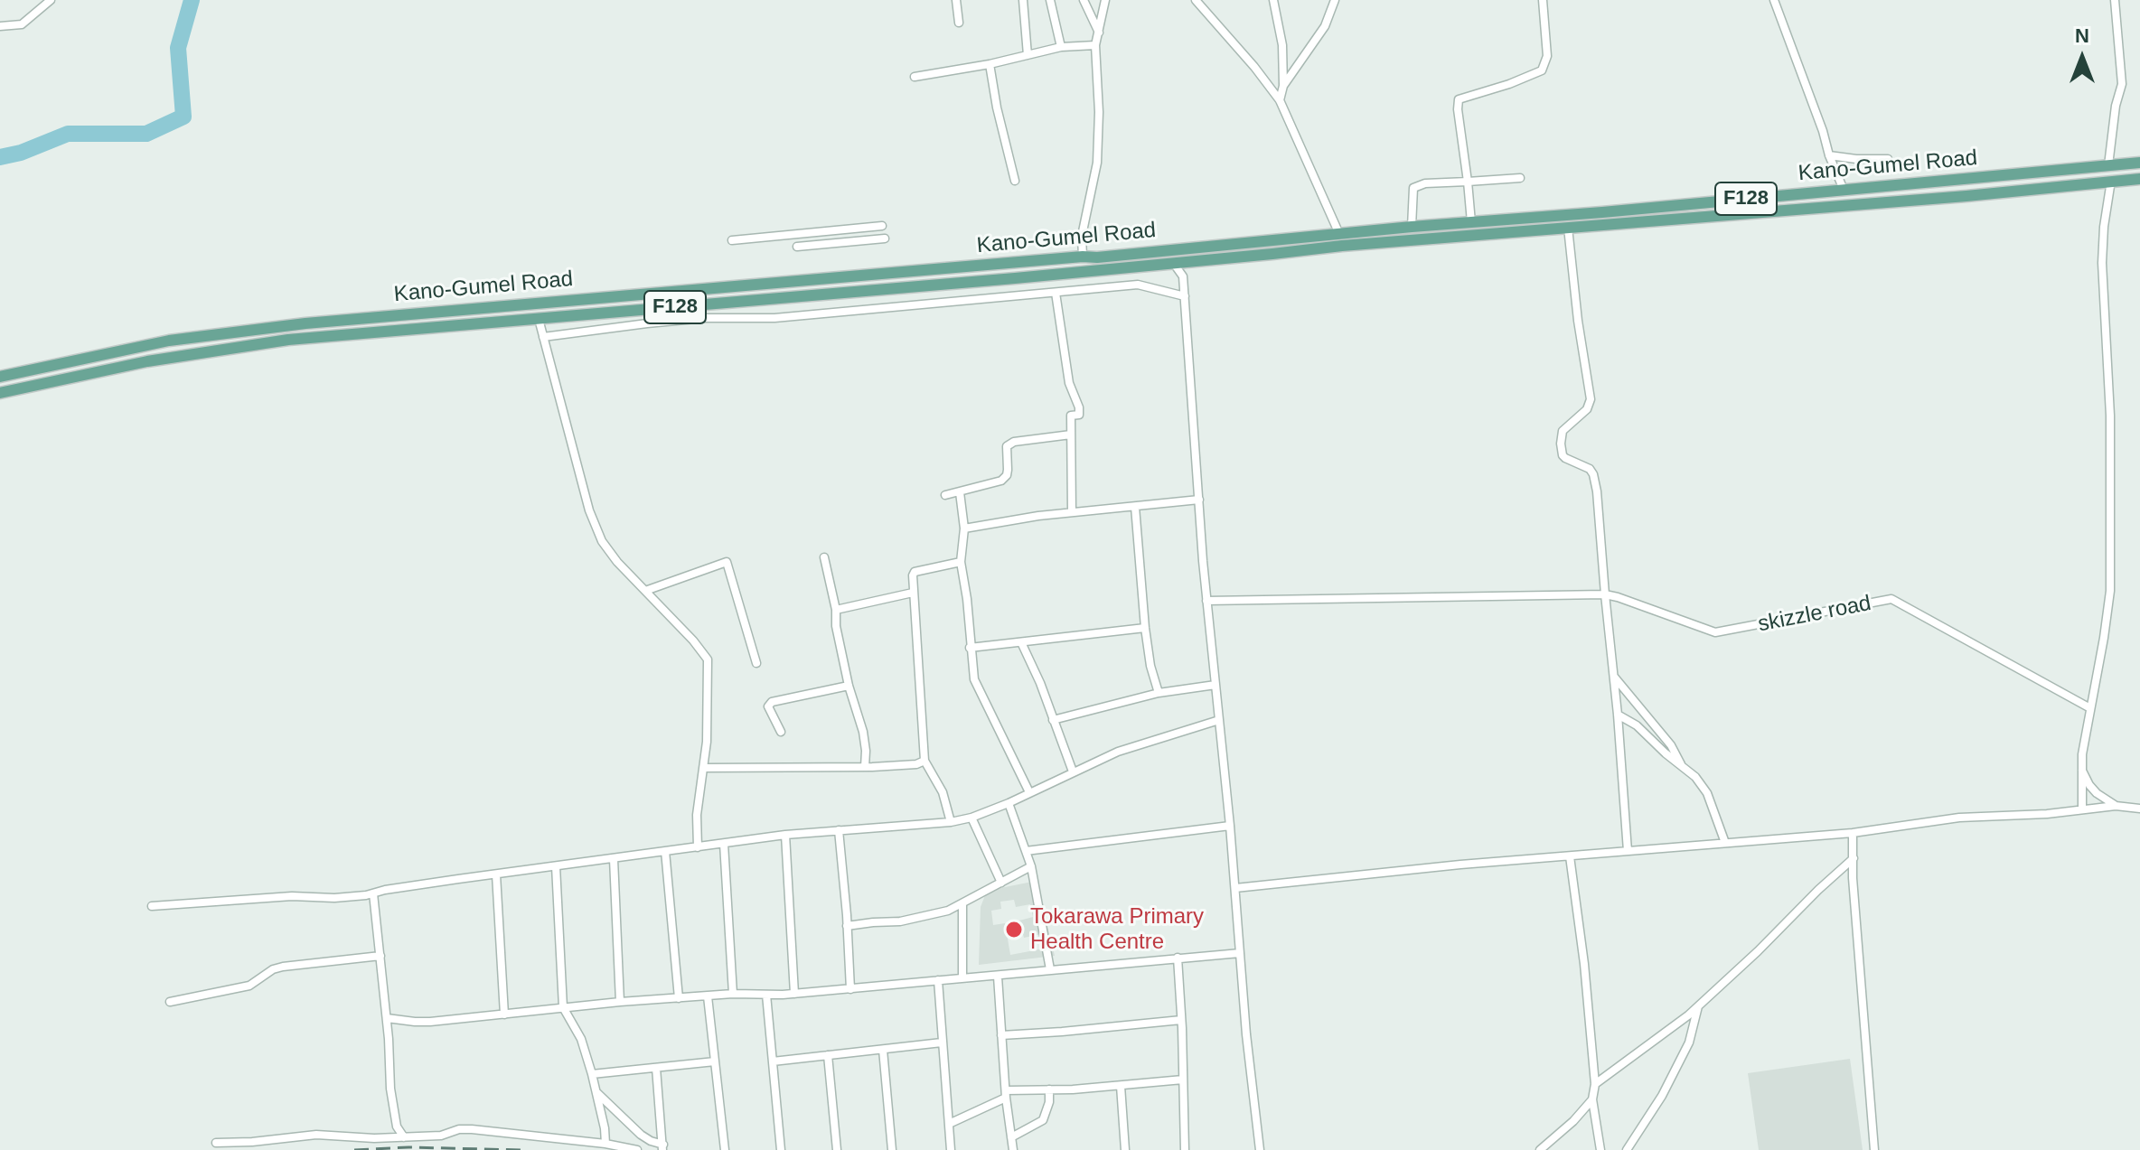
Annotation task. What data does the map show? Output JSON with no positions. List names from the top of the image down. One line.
{"streets":{"main road":["Kano-Gumel Road","F128"],"street":["skizzle road"]},"places":["Tokarawa Primary Health Centre"],"north":"top"}
